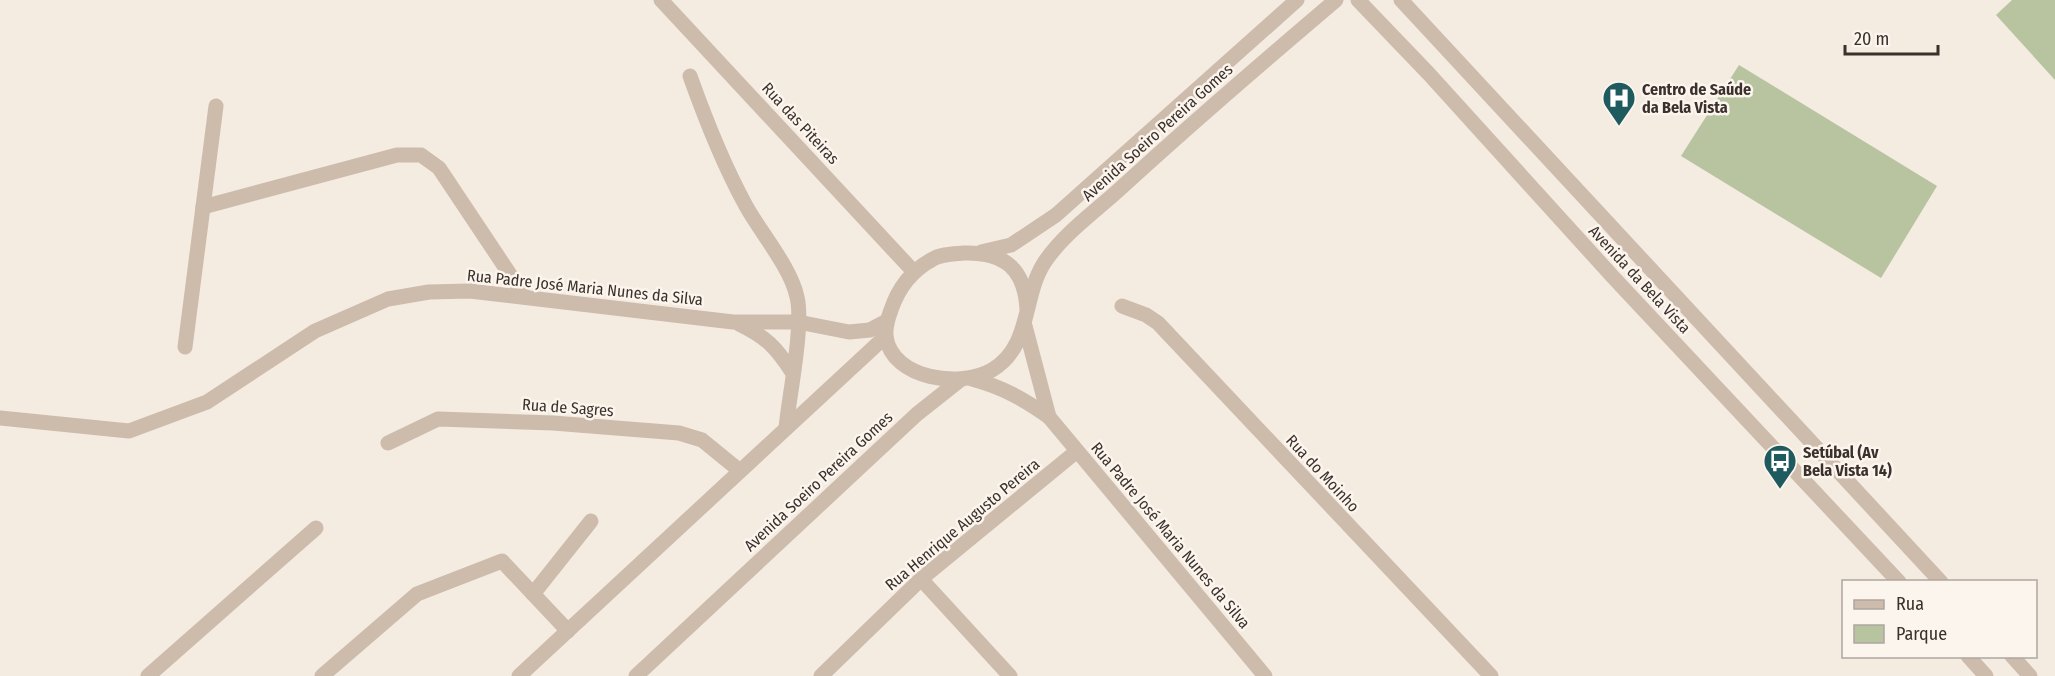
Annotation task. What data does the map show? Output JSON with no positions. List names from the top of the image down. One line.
{"streets":{"street":["Rua das Piteiras","Avenida Soeiro Pereira Gomes","Avenida da Bela Vista","Rua Padre José Maria Nunes da Silva","Rua de Sagres","Rua do Moinho","Rua Henrique Augusto Pereira"]},"crossings":[["Rua das Piteiras","Avenida Soeiro Pereira Gomes"],["Rua das Piteiras","Rua Padre José Maria Nunes da Silva"],["Avenida Soeiro Pereira Gomes","Rua Padre José Maria Nunes da Silva"],["Avenida Soeiro Pereira Gomes","Rua de Sagres"],["Rua Padre José Maria Nunes da Silva","Rua Henrique Augusto Pereira"]],"places":{"hospital":["Centro de Saúde da Bela Vista"],"bus stop":["Setúbal (Av Bela Vista 14)"]},"legend":["Rua","Parque"],"scale_bar":"20 m"}
